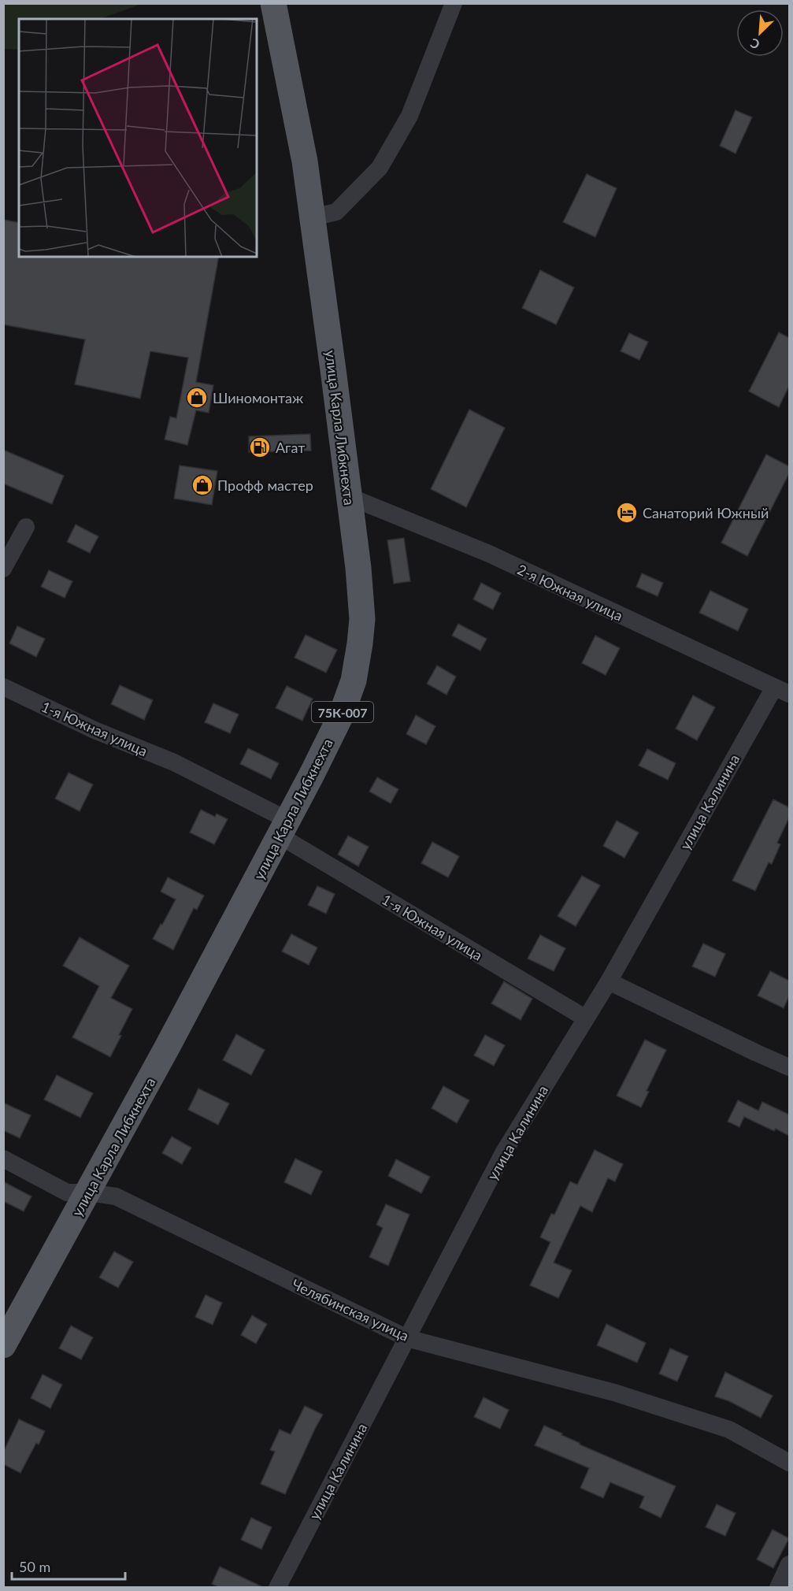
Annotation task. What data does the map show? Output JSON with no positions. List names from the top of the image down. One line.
{"streets":{"main road":["улица Карла Либкнехта","75К-007"],"street":["2-я Южная улица","1-я Южная улица","улица Калинина","Челябинская улица"]},"crossings":[["улица Карла Либкнехта","2-я Южная улица"],["улица Карла Либкнехта","1-я Южная улица"],["улица Карла Либкнехта","Челябинская улица"],["2-я Южная улица","улица Калинина"],["1-я Южная улица","улица Калинина"],["улица Калинина","Челябинская улица"]],"places":{"shop":["Шиномонтаж","Профф мастер"],"fuel station":["Агат"],"hotel":["Санаторий Южный"]},"scale_bar":"50 m","north":"bottom left"}
